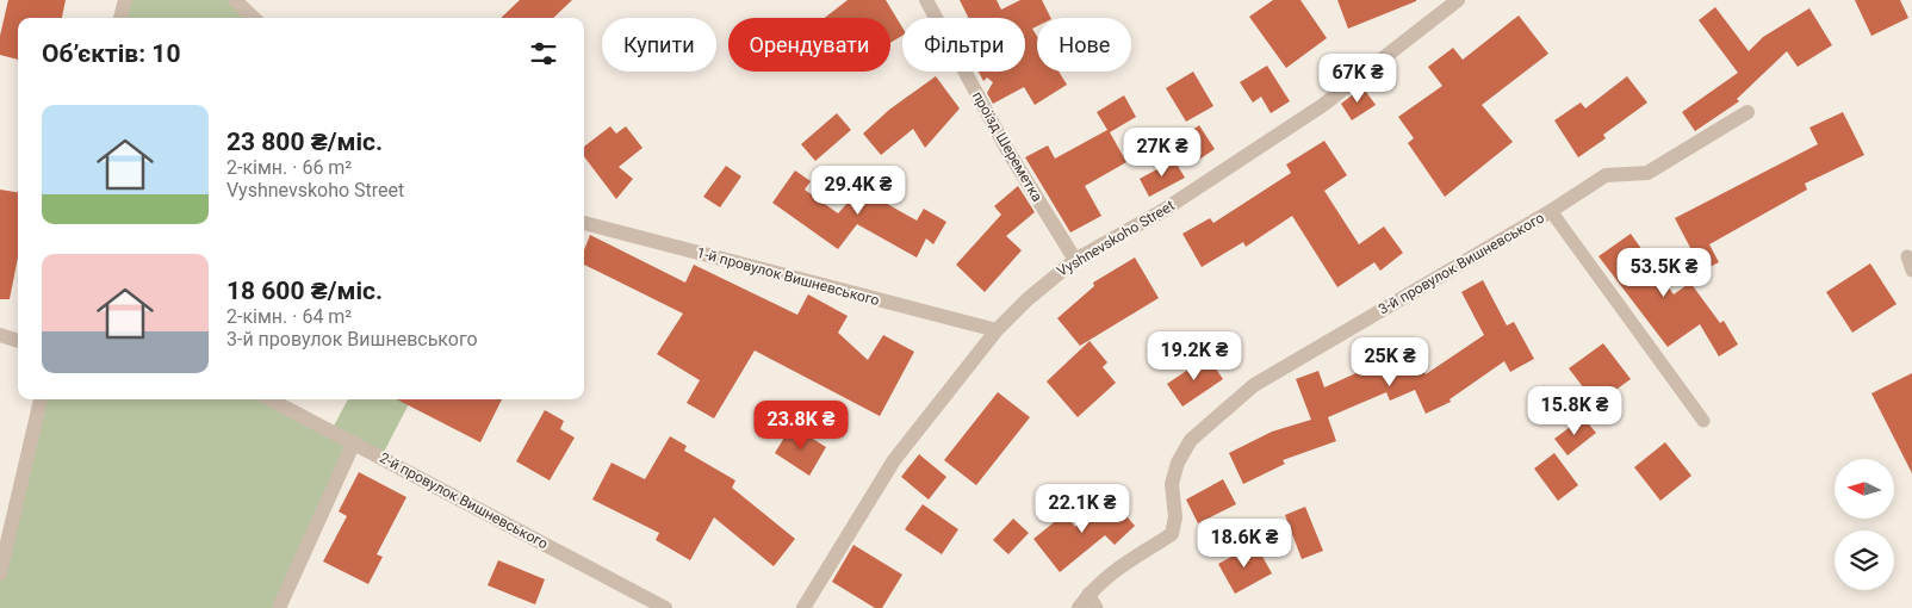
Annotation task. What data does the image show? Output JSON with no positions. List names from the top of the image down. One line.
{"streets":{"street":["проїзд Шереметка","Vyshnevskoho Street","3-й провулок Вишневського","1-й провулок Вишневського","2-й провулок Вишневського"]},"crossings":[["проїзд Шереметка","Vyshnevskoho Street"],["Vyshnevskoho Street","1-й провулок Вишневського"]],"north":"left","page":{"chip":["Купити","Орендувати","Фільтри","Нове"],"heading":"Об’єктів: 10","price":["67K ₴","27K ₴","29.4K ₴","53.5K ₴","19.2K ₴","25K ₴","15.8K ₴","23.8K ₴","22.1K ₴","18.6K ₴"],"list":[{"name":"23 800 ₴/міс.","note":"2-кімн. · 66 m² · Vyshnevskoho Street"},{"name":"18 600 ₴/міс.","note":"2-кімн. · 64 m² · 3-й провулок Вишневського"}]}}
